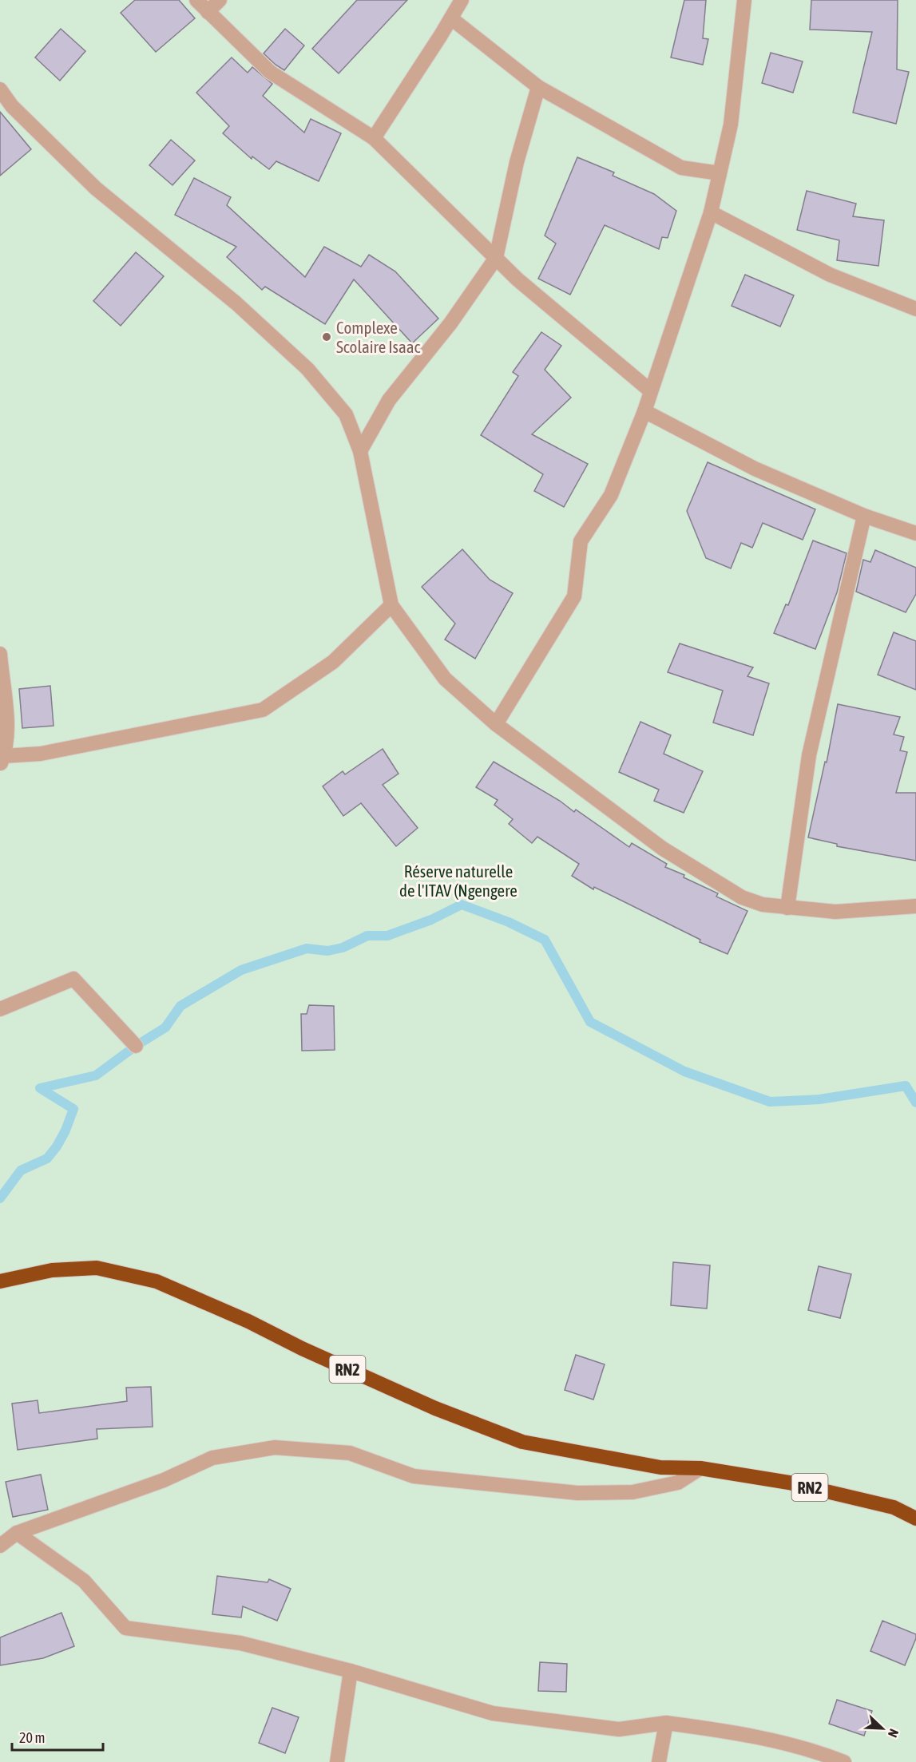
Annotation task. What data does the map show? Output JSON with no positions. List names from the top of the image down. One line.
{"streets":{"highway":["RN2"]},"parks":["Réserve naturelle de l'ITAV (Ngengere"],"places":["Complexe Scolaire Isaac"],"scale_bar":"20 m","north":"bottom right"}
